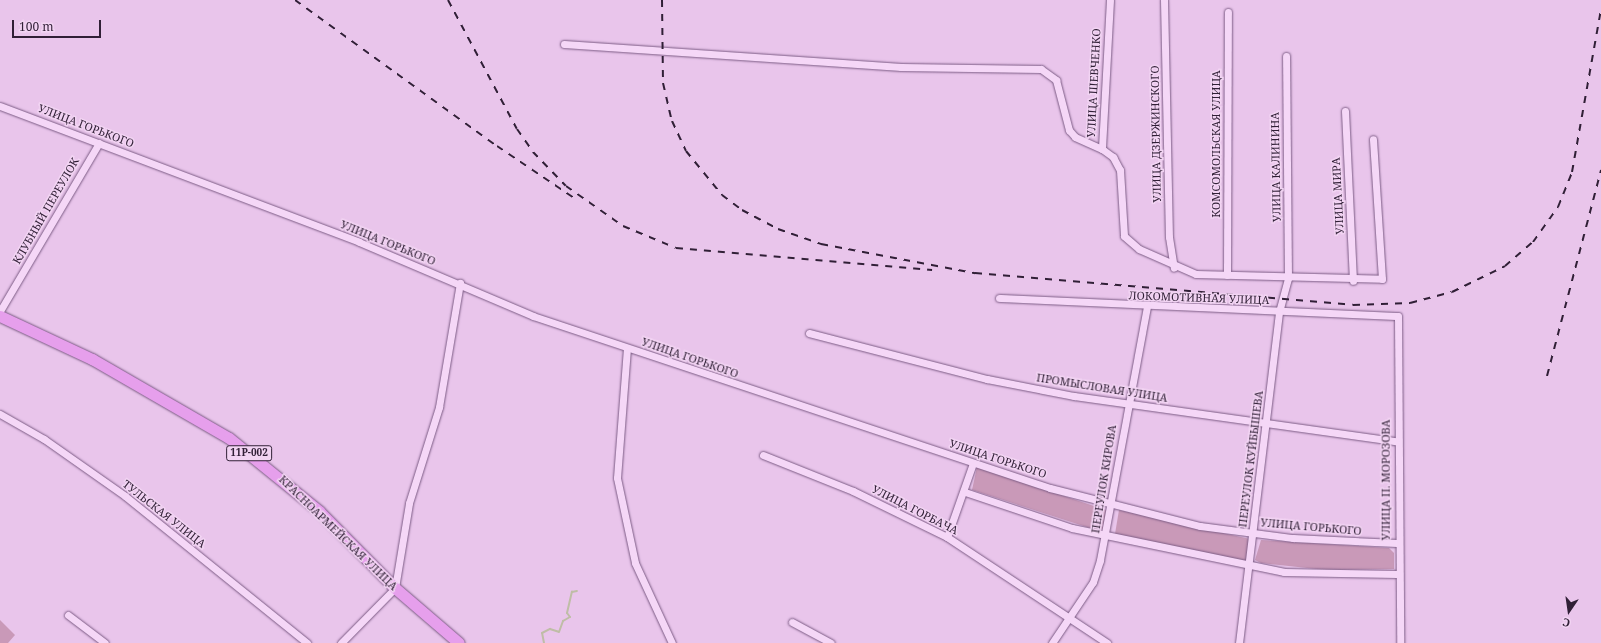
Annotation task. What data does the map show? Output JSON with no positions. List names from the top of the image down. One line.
{"streets":{"main road":["11Р-002","КРАСНОАРМЕЙСКАЯ УЛИЦА"],"street":["УЛИЦА ШЕВЧЕНКО","УЛИЦА ГОРЬКОГО","УЛИЦА ДЗЕРЖИНСКОГО","КОМСОМОЛЬСКАЯ УЛИЦА","УЛИЦА КАЛИНИНА","УЛИЦА МИРА","КЛУБНЫЙ ПЕРЕУЛОК","ЛОКОМОТИВНАЯ УЛИЦА","ПРОМЫСЛОВАЯ УЛИЦА","ПЕРЕУЛОК КУЙБЫШЕВА","ПЕРЕУЛОК КИРОВА","УЛИЦА П. МОРОЗОВА","УЛИЦА ГОРБАЧА","ТУЛЬСКАЯ УЛИЦА"]},"crossings":[["УЛИЦА ШЕВЧЕНКО","УЛИЦА ДЗЕРЖИНСКОГО"],["УЛИЦА ШЕВЧЕНКО","КОМСОМОЛЬСКАЯ УЛИЦА"],["УЛИЦА ШЕВЧЕНКО","УЛИЦА КАЛИНИНА"],["УЛИЦА ШЕВЧЕНКО","УЛИЦА МИРА"],["УЛИЦА ШЕВЧЕНКО","ПЕРЕУЛОК КУЙБЫШЕВА"],["УЛИЦА ГОРЬКОГО","КЛУБНЫЙ ПЕРЕУЛОК"],["УЛИЦА ГОРЬКОГО","ПЕРЕУЛОК КУЙБЫШЕВА"],["УЛИЦА ГОРЬКОГО","ПЕРЕУЛОК КИРОВА"],["УЛИЦА ГОРЬКОГО","УЛИЦА П. МОРОЗОВА"],["УЛИЦА КАЛИНИНА","ПЕРЕУЛОК КУЙБЫШЕВА"],["ЛОКОМОТИВНАЯ УЛИЦА","ПЕРЕУЛОК КУЙБЫШЕВА"],["ЛОКОМОТИВНАЯ УЛИЦА","ПЕРЕУЛОК КИРОВА"],["ЛОКОМОТИВНАЯ УЛИЦА","УЛИЦА П. МОРОЗОВА"],["ПРОМЫСЛОВАЯ УЛИЦА","ПЕРЕУЛОК КУЙБЫШЕВА"],["ПРОМЫСЛОВАЯ УЛИЦА","ПЕРЕУЛОК КИРОВА"],["ПРОМЫСЛОВАЯ УЛИЦА","УЛИЦА П. МОРОЗОВА"],["ПЕРЕУЛОК КИРОВА","УЛИЦА ГОРБАЧА"]],"scale_bar":"100 m","north":"bottom"}
